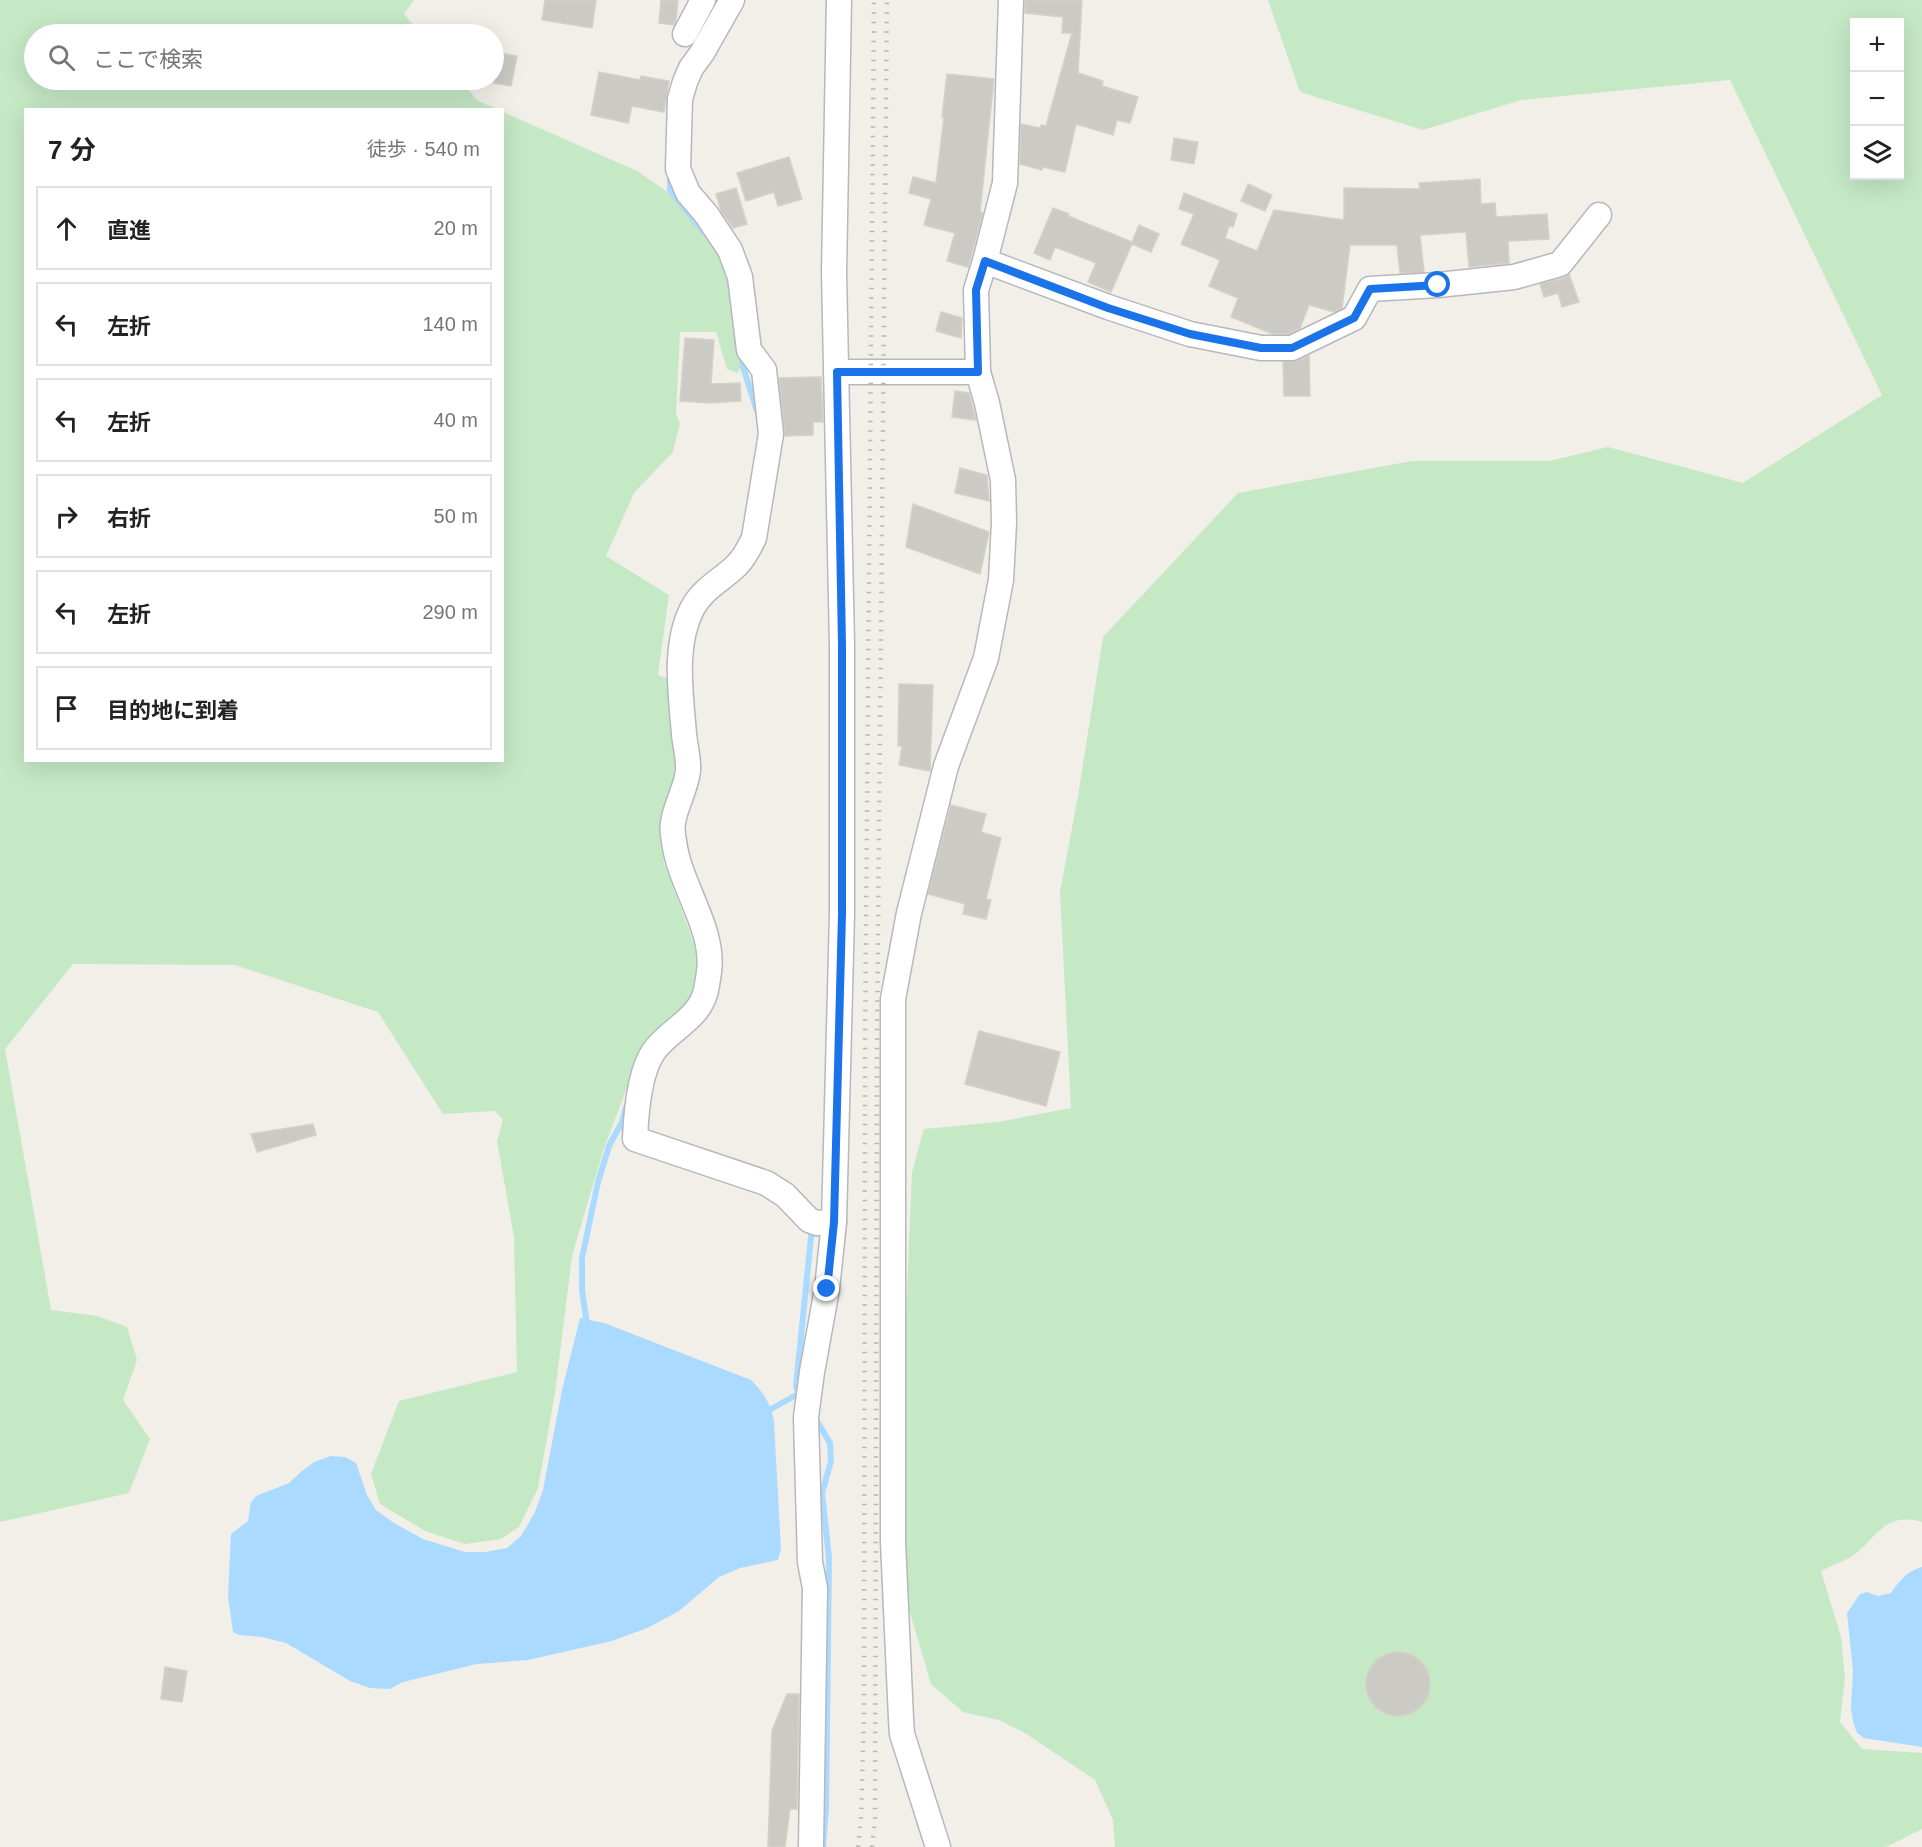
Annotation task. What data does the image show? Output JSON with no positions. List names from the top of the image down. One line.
{"page":{"map_buttons":["+","−"],"search":"ここで検索","heading":["7 分","徒歩 · 540 m"],"list":[["直進","20 m"],["左折","140 m"],["左折","40 m"],["右折","50 m"],["左折","290 m"],"目的地に到着"]}}
